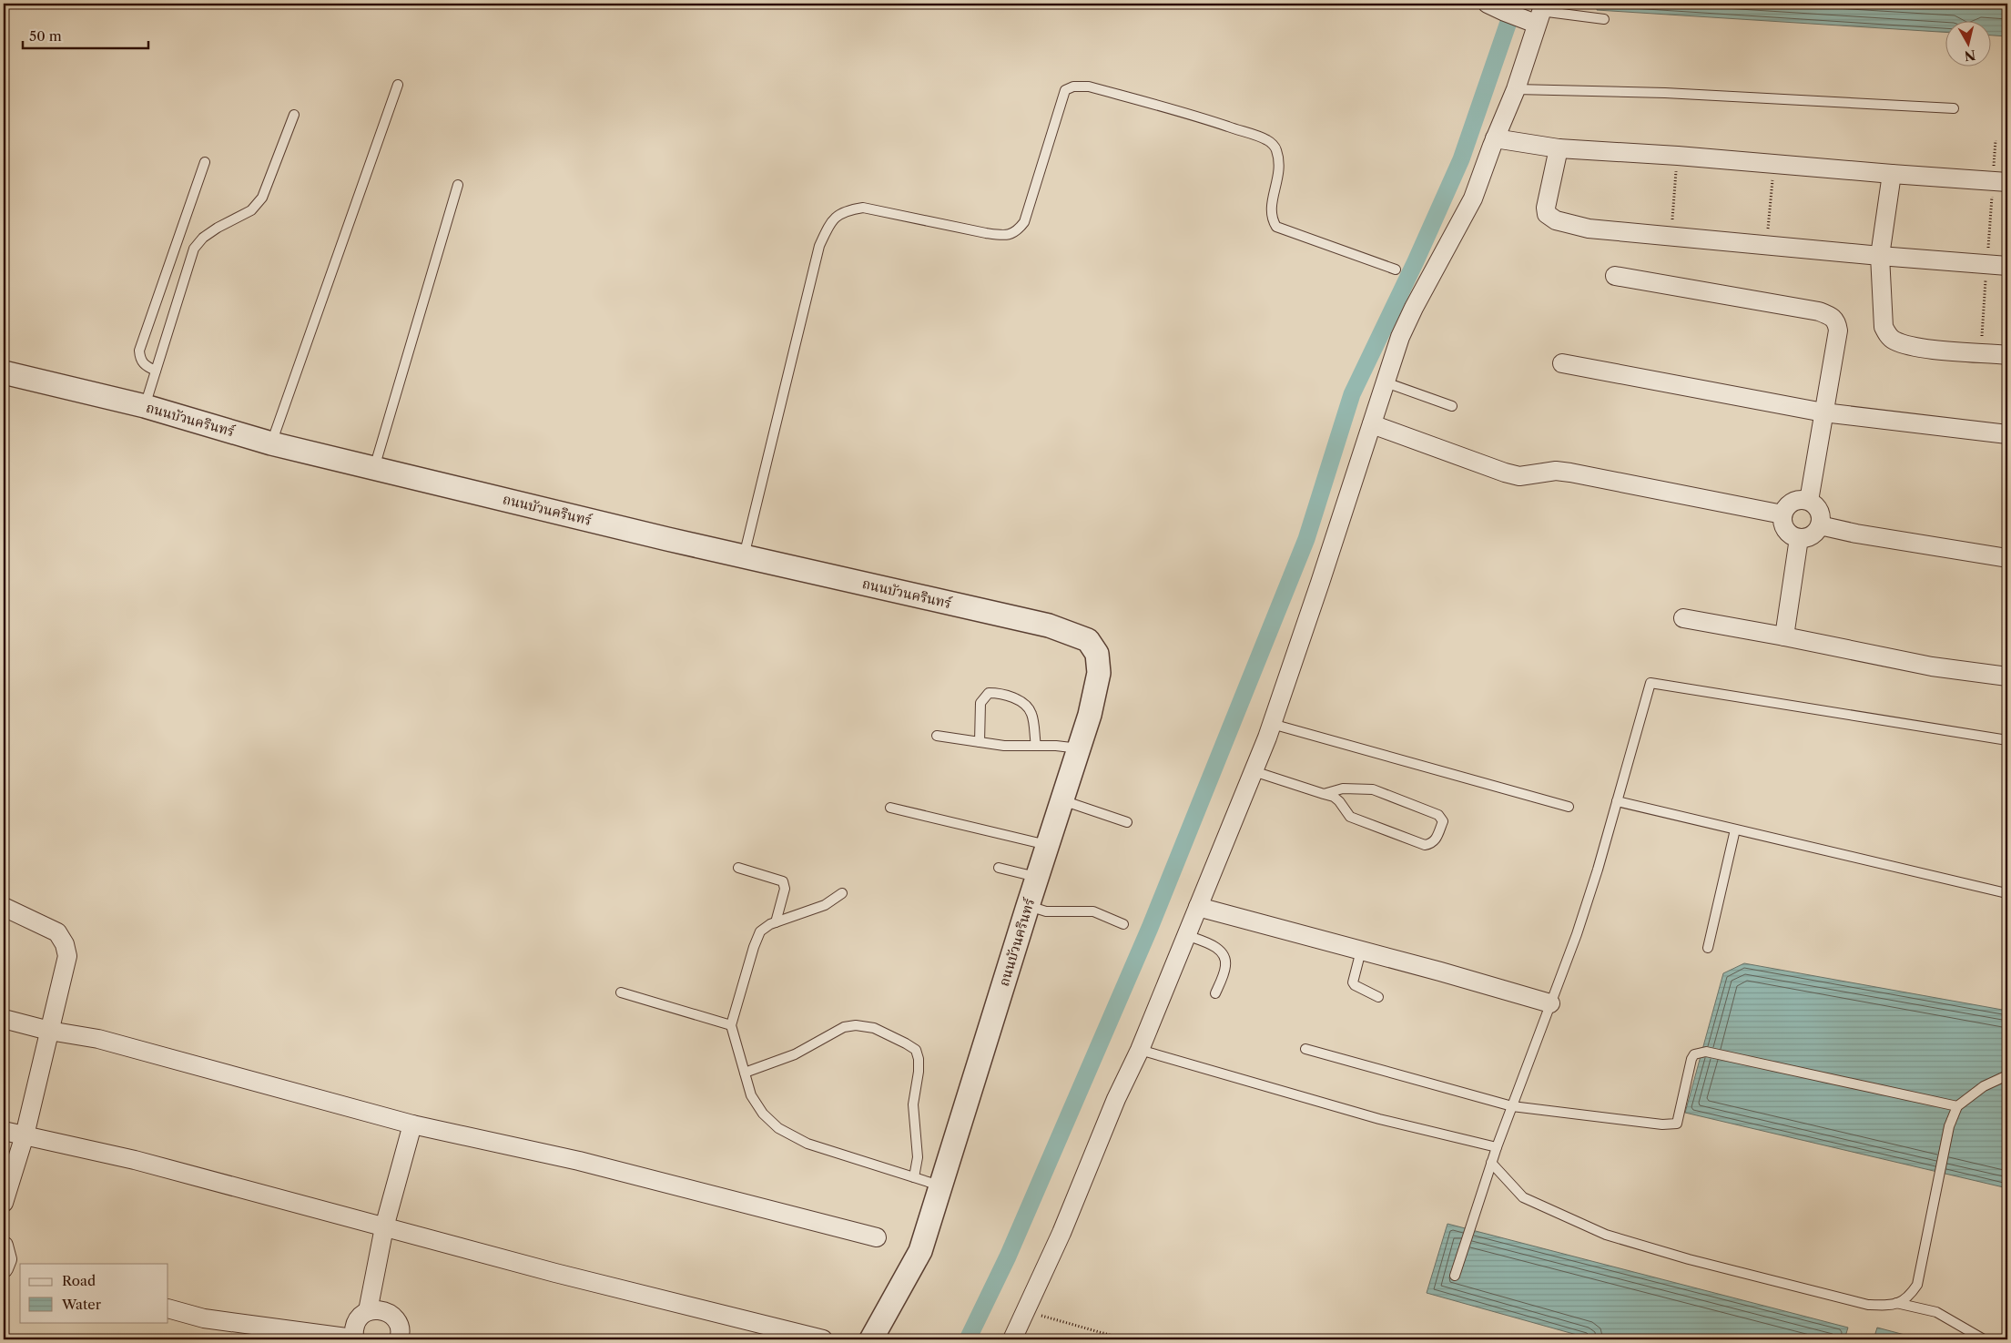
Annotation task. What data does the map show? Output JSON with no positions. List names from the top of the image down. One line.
{"streets":{"street":["ถนนบัวนครินทร์"]},"legend":["Road","Water"],"scale_bar":"50 m","north":"bottom"}
